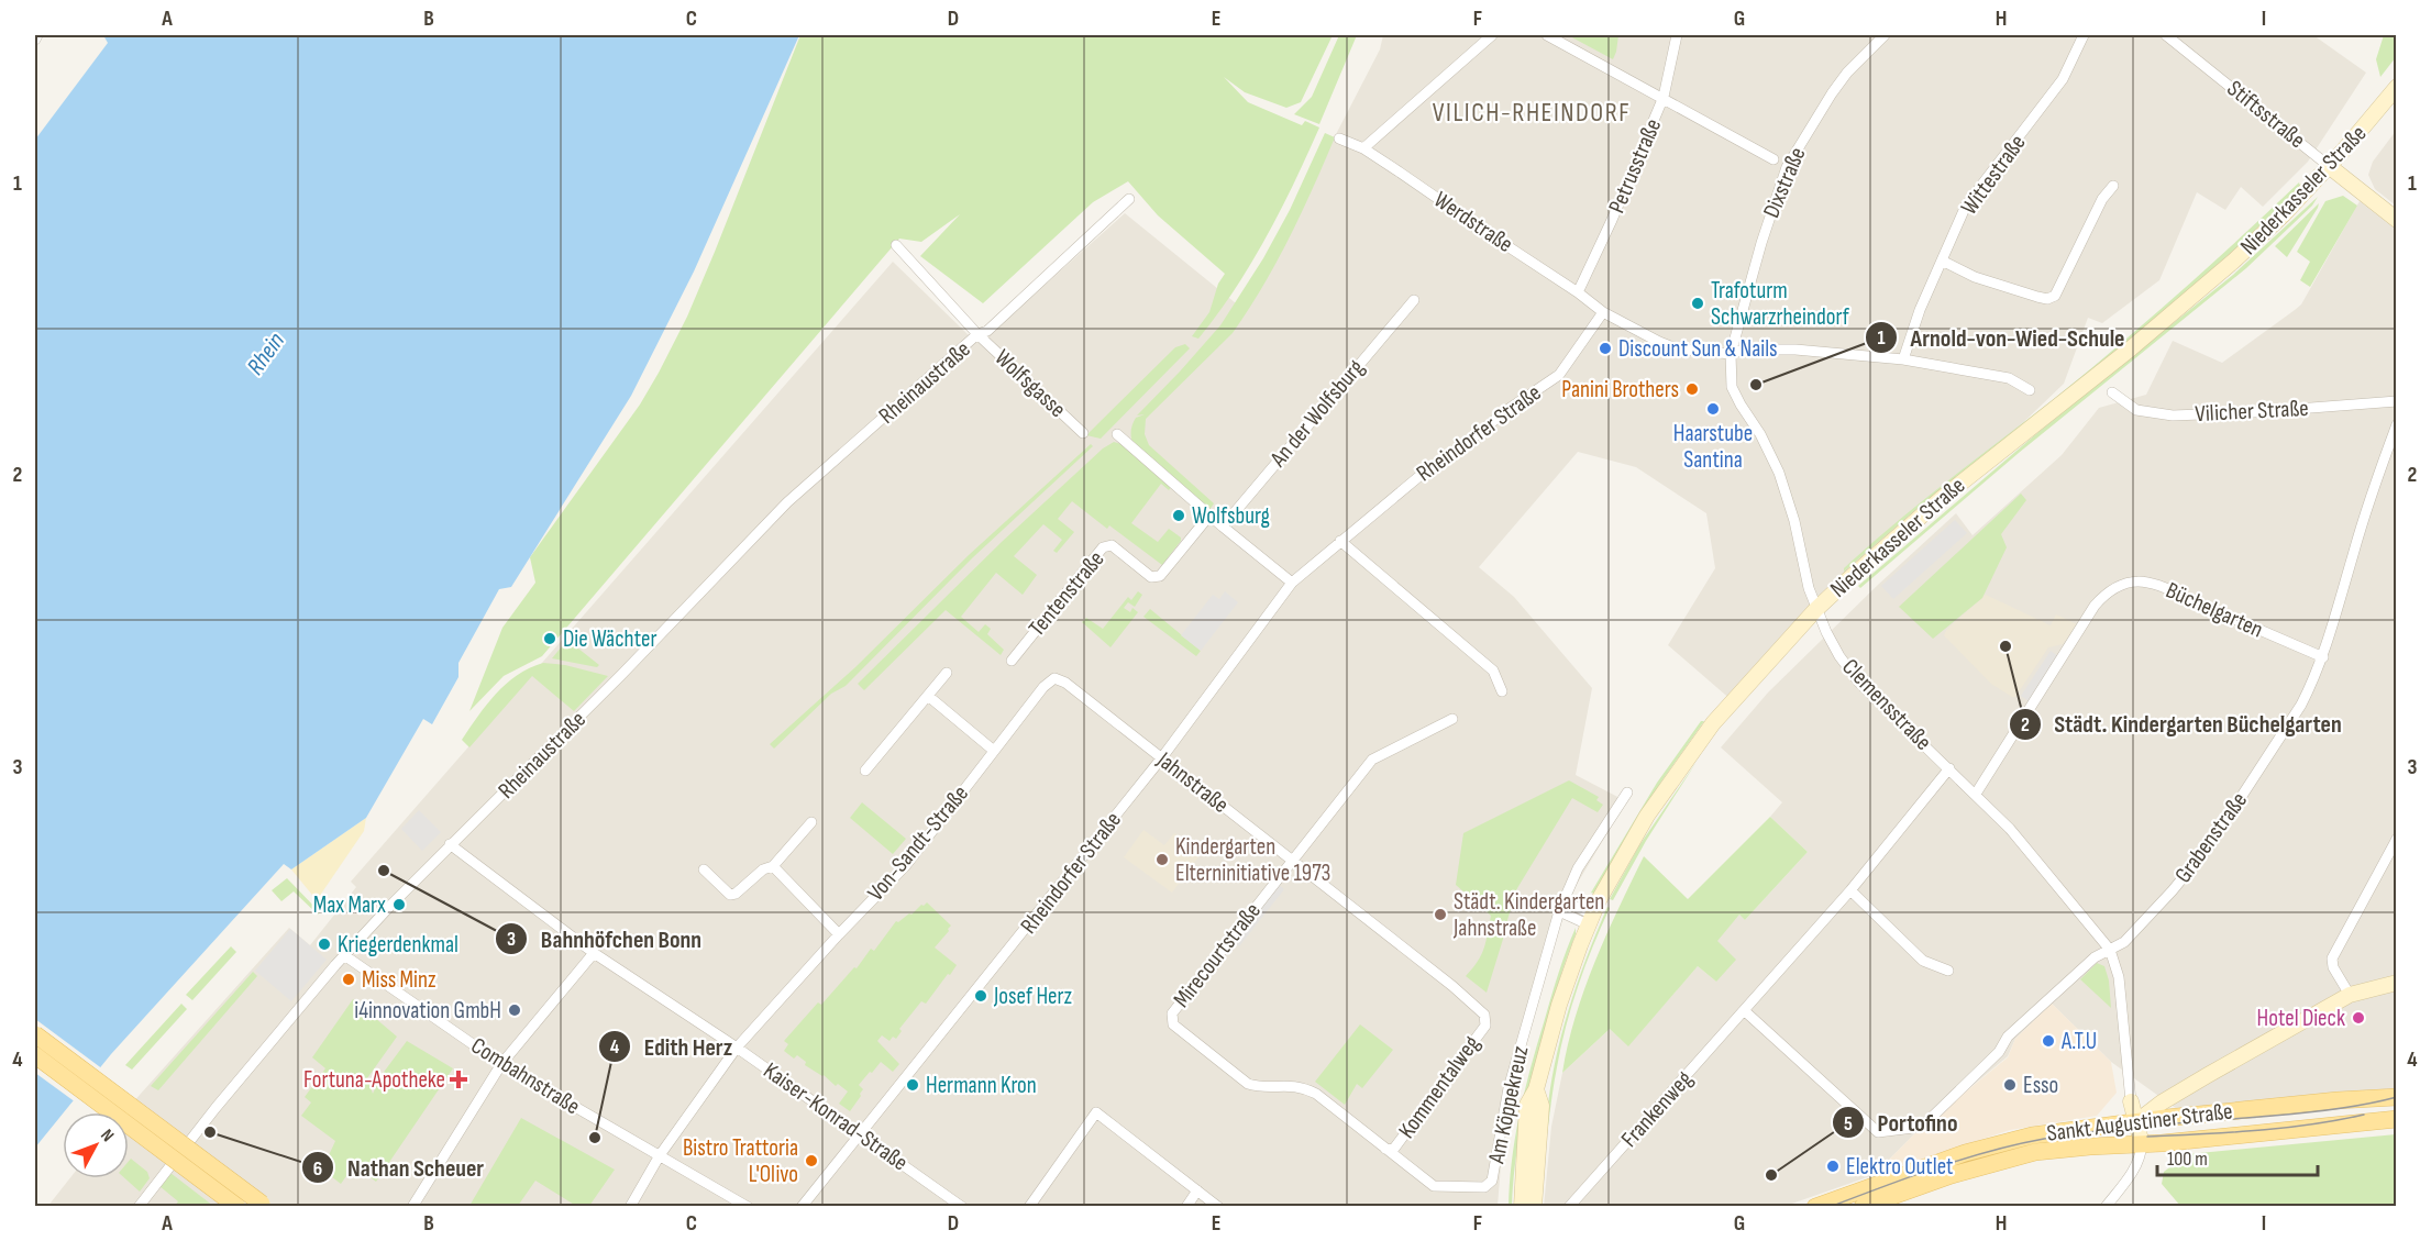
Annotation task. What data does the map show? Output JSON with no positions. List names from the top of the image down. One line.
{"streets":{"main road":["Stiftsstraße","Niederkasseler Straße","Clemensstraße","Sankt Augustiner Straße"],"street":["Petrusstraße","Wittestraße","Dixstraße","Werdstraße","Rheinaustraße","Wolfsgasse","Vilicher Straße","An der Wolfsburg","Rheindorfer Straße","Tentenstraße","Büchelgarten","Jahnstraße","Grabenstraße","Von-Sandt-Straße","Mirecourtstraße","Combahnstraße","Kommentalweg","Am Köppekreuz","Frankenweg","Kaiser-Konrad-Straße"]},"crossings":[["Stiftsstraße","Niederkasseler Straße"],["Petrusstraße","Werdstraße"],["Dixstraße","Clemensstraße"],["Niederkasseler Straße","Clemensstraße"],["Werdstraße","Rheindorfer Straße"],["Rheinaustraße","Wolfsgasse"],["Rheinaustraße","Combahnstraße"],["Rheinaustraße","Kaiser-Konrad-Straße"],["Rheindorfer Straße","Jahnstraße"],["Rheindorfer Straße","Kaiser-Konrad-Straße"],["Büchelgarten","Clemensstraße"],["Büchelgarten","Grabenstraße"],["Clemensstraße","Grabenstraße"],["Clemensstraße","Frankenweg"],["Clemensstraße","Sankt Augustiner Straße"],["Jahnstraße","Von-Sandt-Straße"],["Jahnstraße","Mirecourtstraße"],["Jahnstraße","Kommentalweg"],["Grabenstraße","Frankenweg"],["Von-Sandt-Straße","Combahnstraße"],["Von-Sandt-Straße","Kaiser-Konrad-Straße"],["Mirecourtstraße","Kommentalweg"],["Mirecourtstraße","Am Köppekreuz"],["Kommentalweg","Am Köppekreuz"]],"districts":["VILICH-RHEINDORF"],"water":["Rhein"],"places":{"other":["Trafoturm Schwarzrheindorf","Discount Sun & Nails","Arnold-von-Wied-Schule","Panini Brothers","Haarstube Santina","Wolfsburg","Die Wächter","Städt. Kindergarten Büchelgarten","Kindergarten Elterninitiative 1973","Bahnhöfchen Bonn","Max Marx","Städt. Kindergarten Jahnstraße","Kriegerdenkmal","Miss Minz","Josef Herz","i4innovation GmbH","Hotel Dieck","A.T.U","Hermann Kron","Esso","Nathan Scheuer","Edith Herz","Bistro Trattoria L'Olivo","Elektro Outlet","Portofino"],"health":["Fortuna-Apotheke"]},"scale_bar":"100 m","north":"top right","grid":{"columns":["A","B","C","D","E","F","G","H","I"],"rows":["1","2","3","4"]}}
